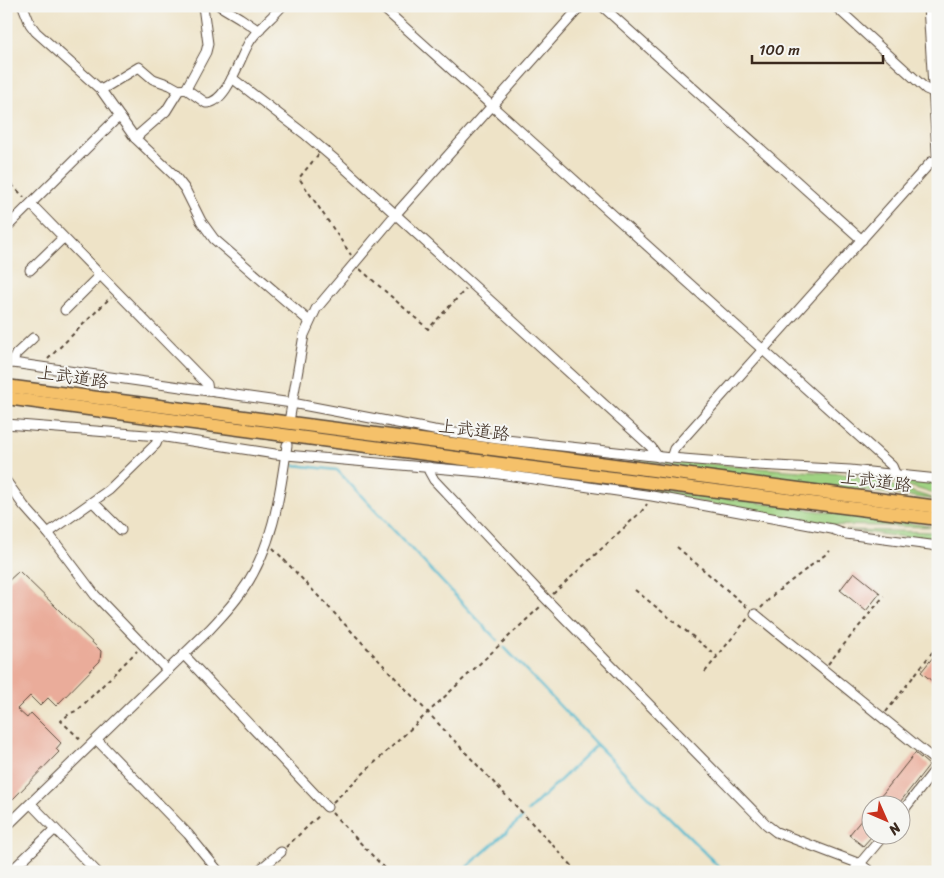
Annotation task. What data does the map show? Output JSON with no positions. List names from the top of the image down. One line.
{"streets":{"highway":["上武道路"]},"scale_bar":"100 m","north":"bottom right"}
